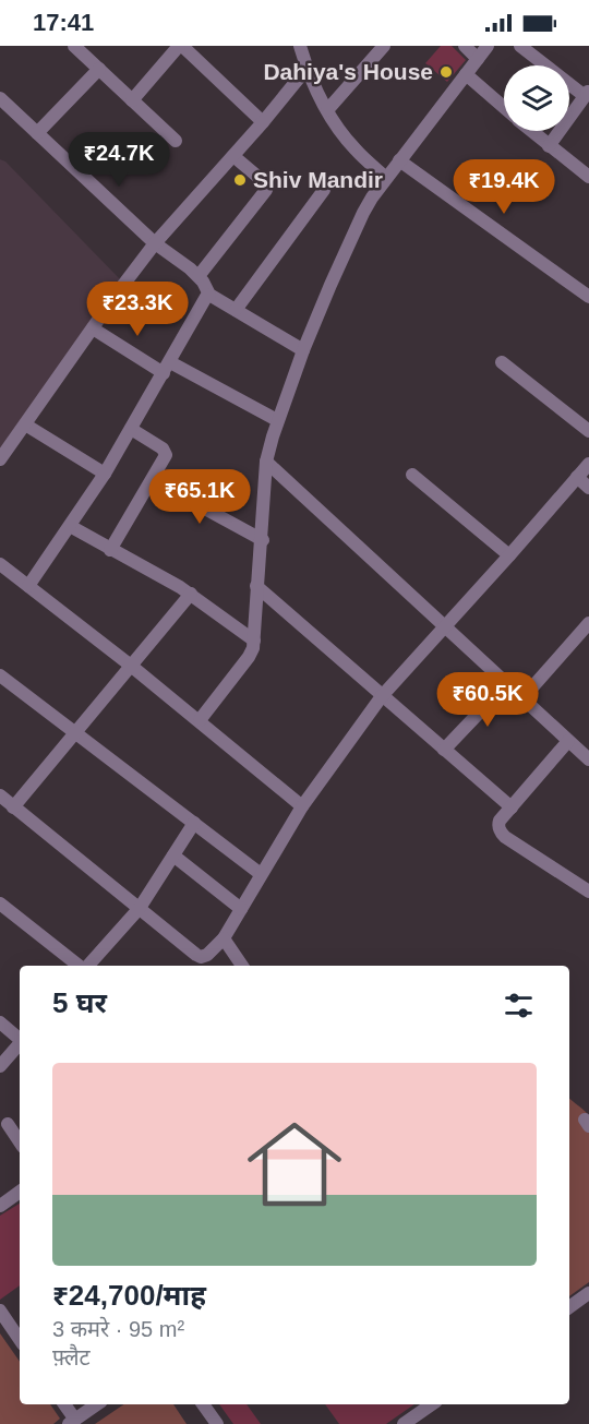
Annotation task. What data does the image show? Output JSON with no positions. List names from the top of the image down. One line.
{"places":["Dahiya's House","Shiv Mandir"],"page":{"status":"17:41","price":["₹24.7K","₹19.4K","₹23.3K","₹65.1K","₹60.5K"],"heading":"5 घर","list":[{"name":"₹24,700/माह","note":"3 कमरे · 95 m² · फ़्लैट"}]}}
